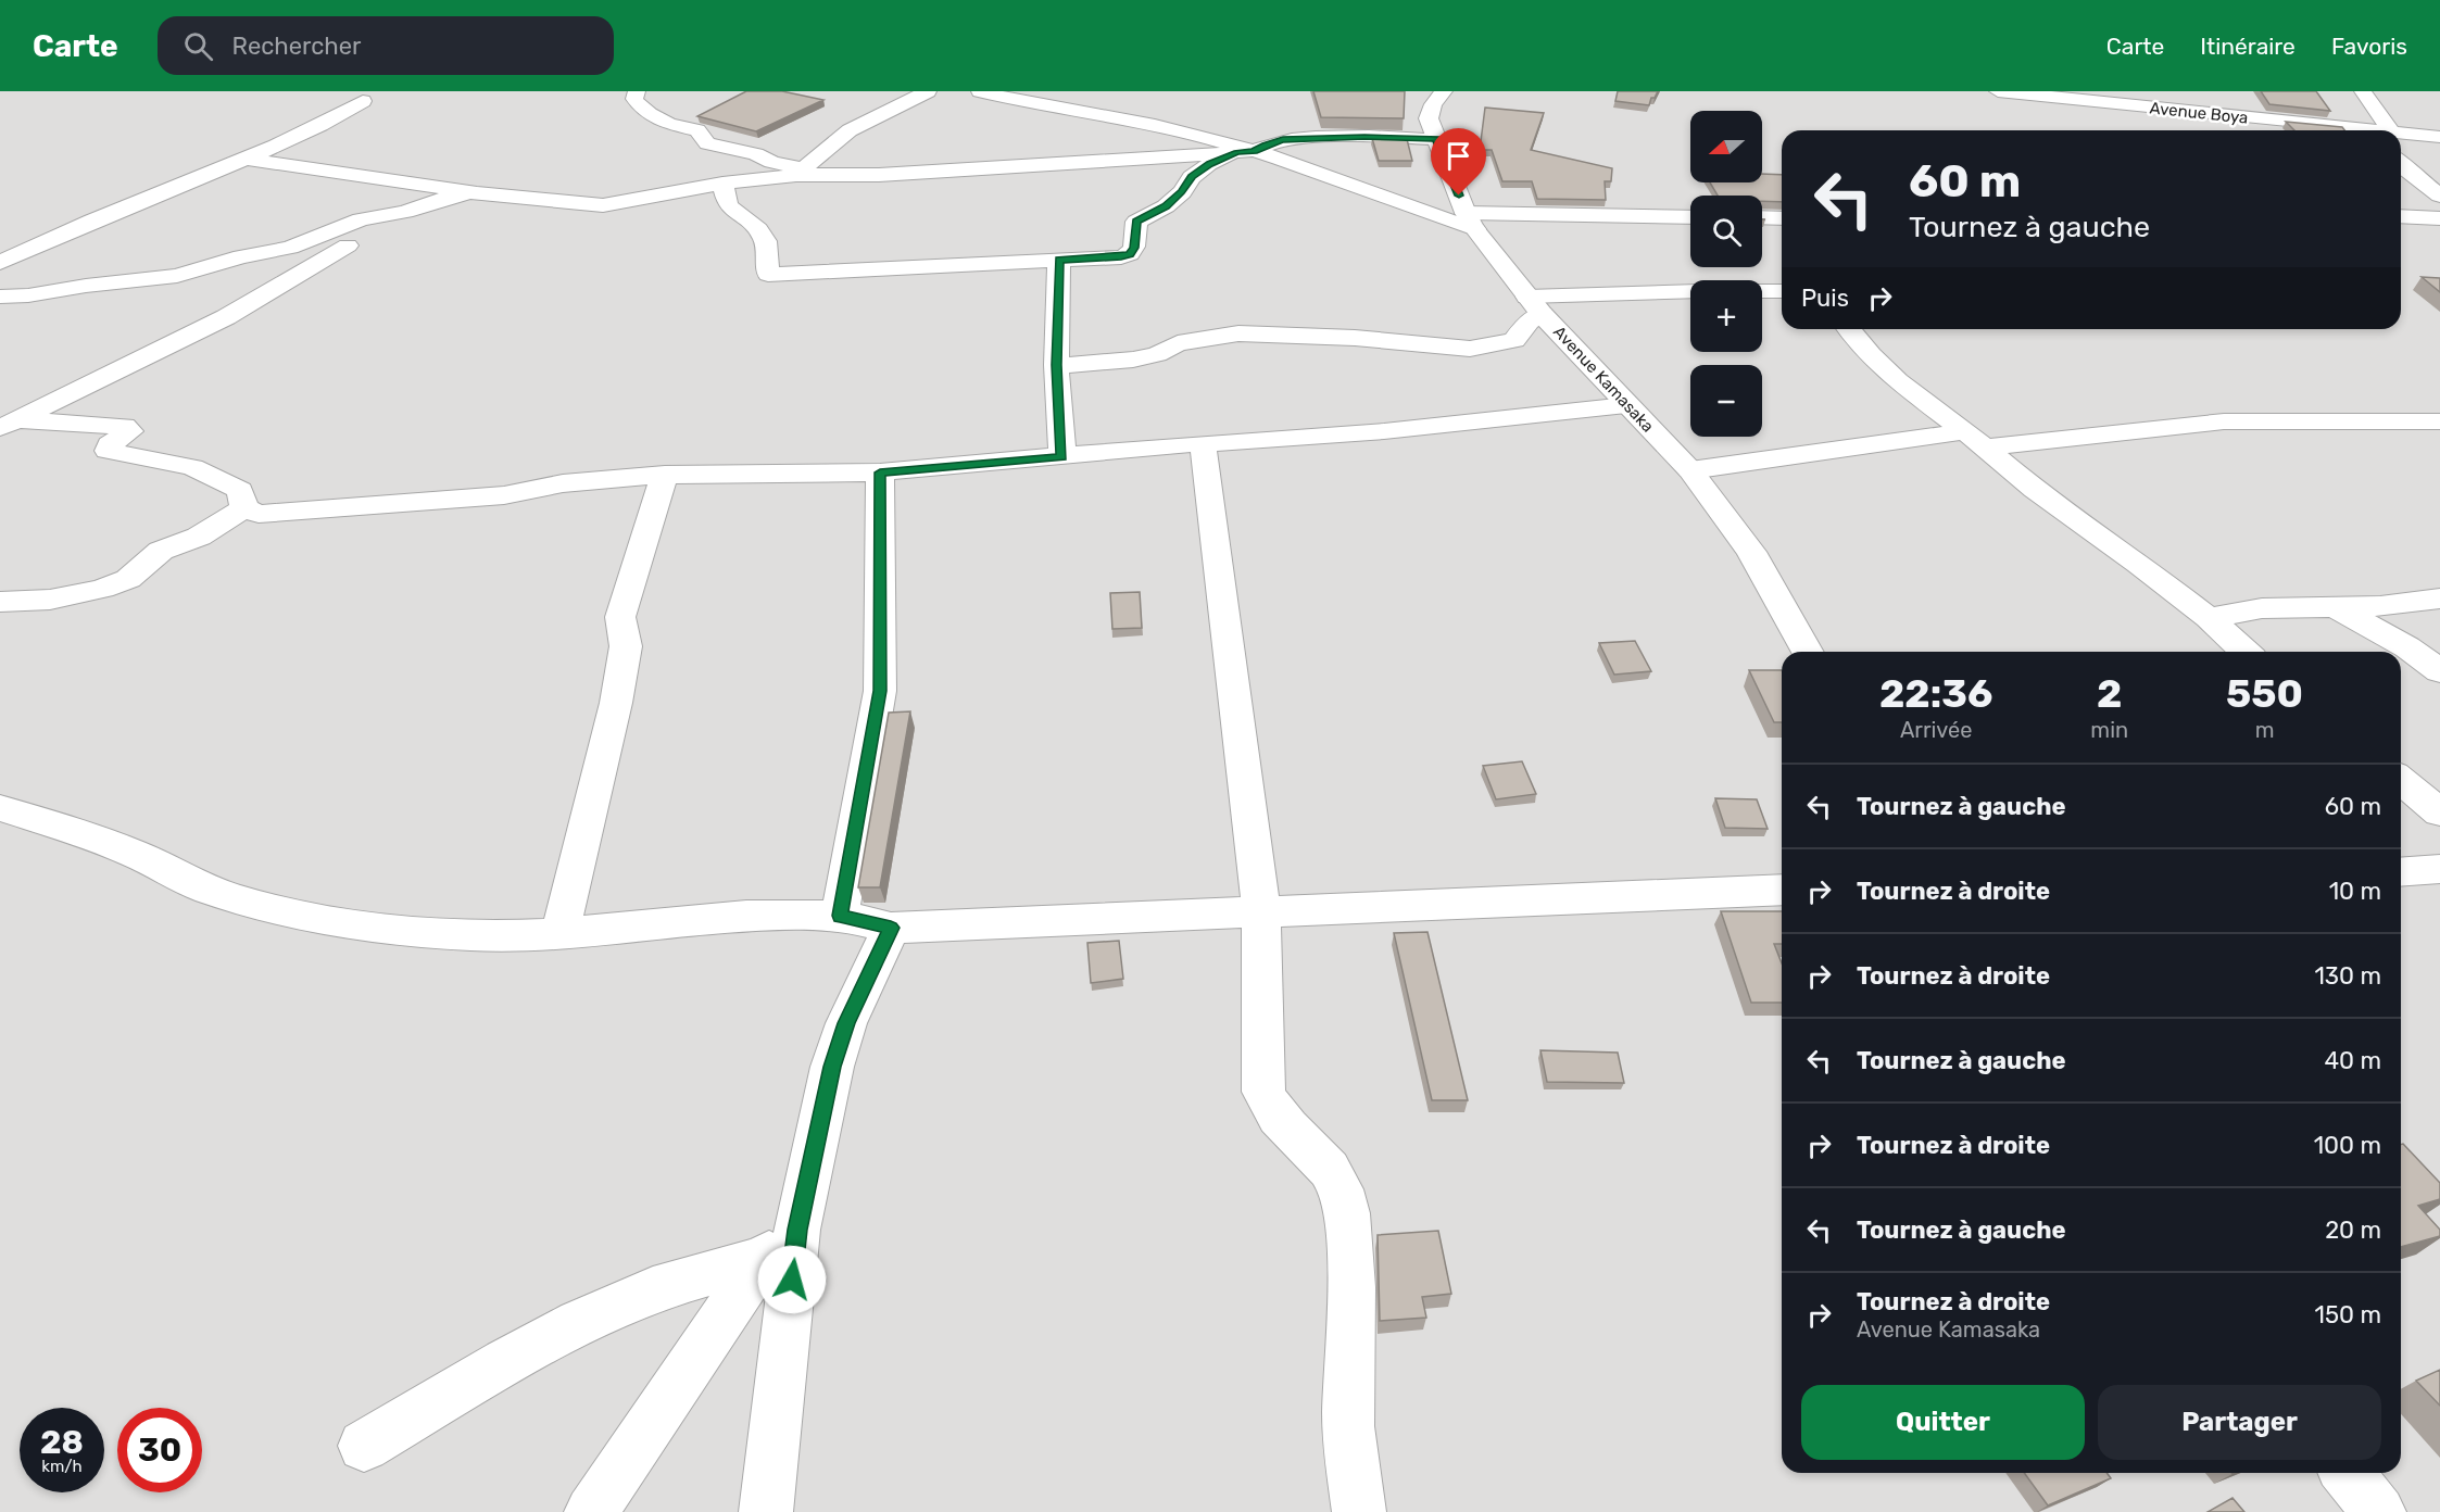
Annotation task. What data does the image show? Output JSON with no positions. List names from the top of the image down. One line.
{"streets":{"street":["Avenue Boya","Avenue Kamasaka"]},"north":"left","page":{"header":"Carte","search":"Rechercher","nav":["Carte","Itinéraire","Favoris"],"map_buttons":["+","−"],"turn":["60 m","Tournez à gauche"],"then":"Puis","eta":["22:36","Arrivée","2","min","550","m"],"list":[{"name":"Tournez à gauche","value":"60 m"},{"name":"Tournez à droite","value":"10 m"},{"name":"Tournez à droite","value":"130 m"},{"name":"Tournez à gauche","value":"40 m"},{"name":"Tournez à droite","value":"100 m"},{"name":"Tournez à gauche","value":"20 m"},{"name":"Tournez à droite","note":"Avenue Kamasaka","value":"150 m"}],"buttons":["Quitter","Partager"],"speed":"28 km/h","limit":"30"}}
